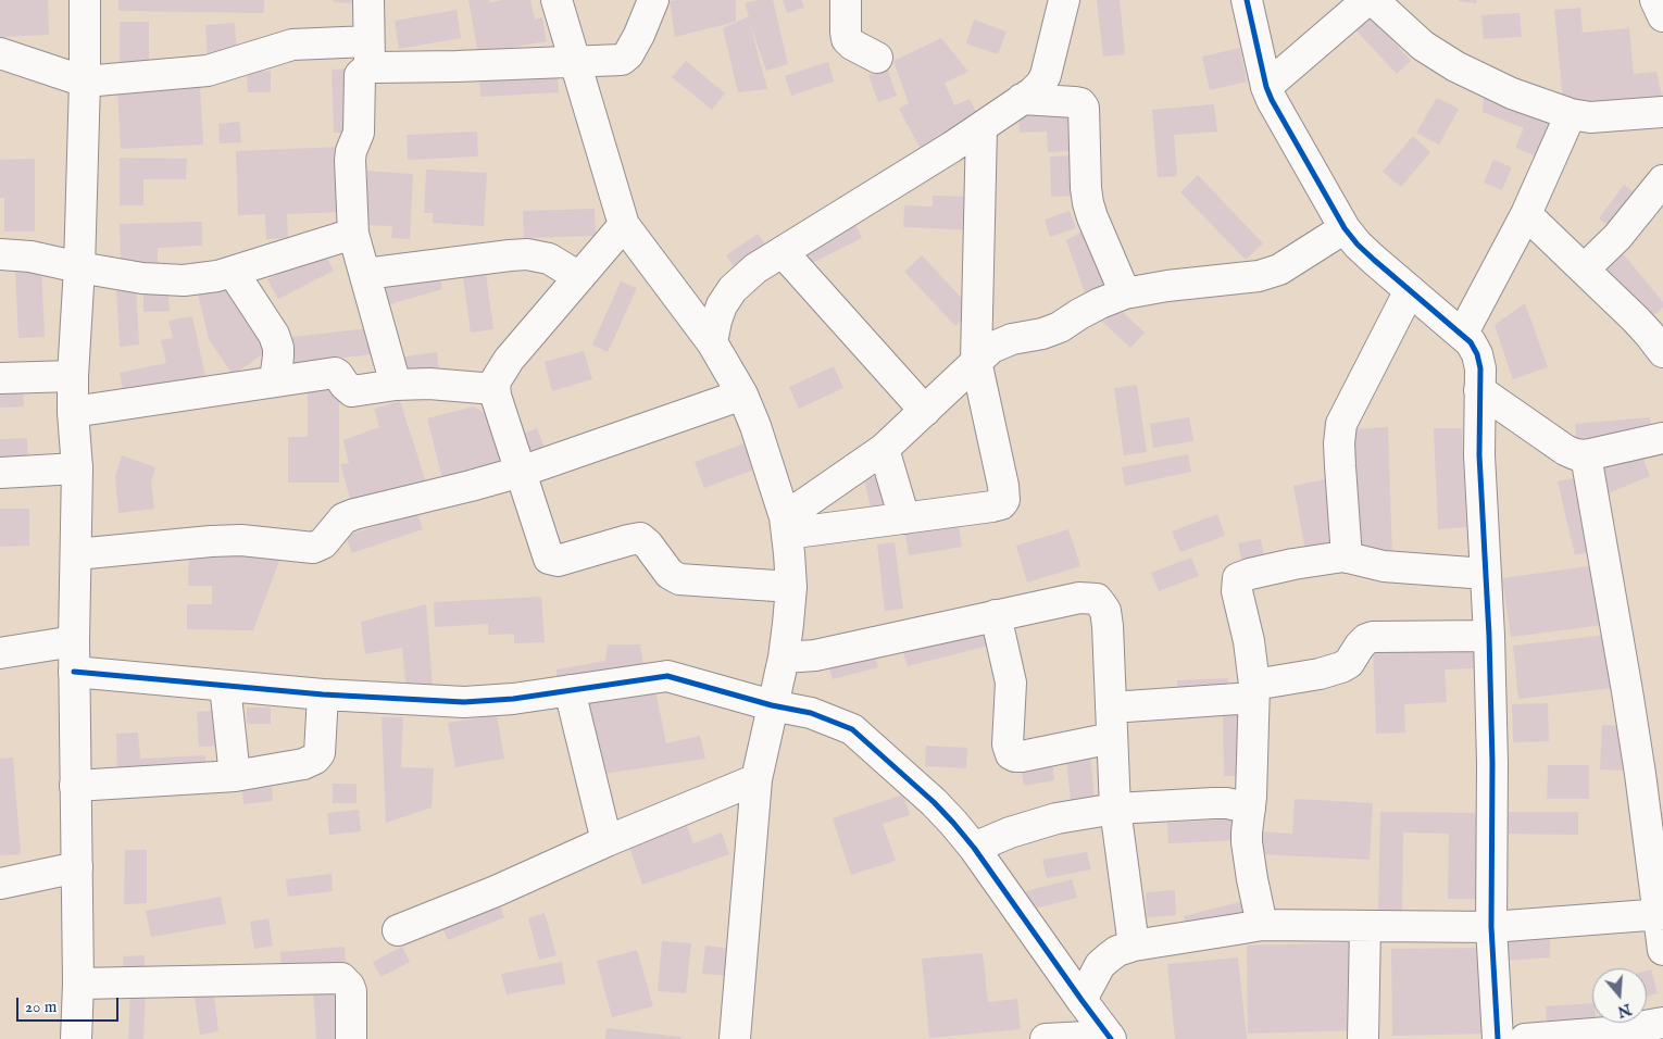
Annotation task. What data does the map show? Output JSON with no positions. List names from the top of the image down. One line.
{"scale_bar":"20 m","north":"bottom"}
